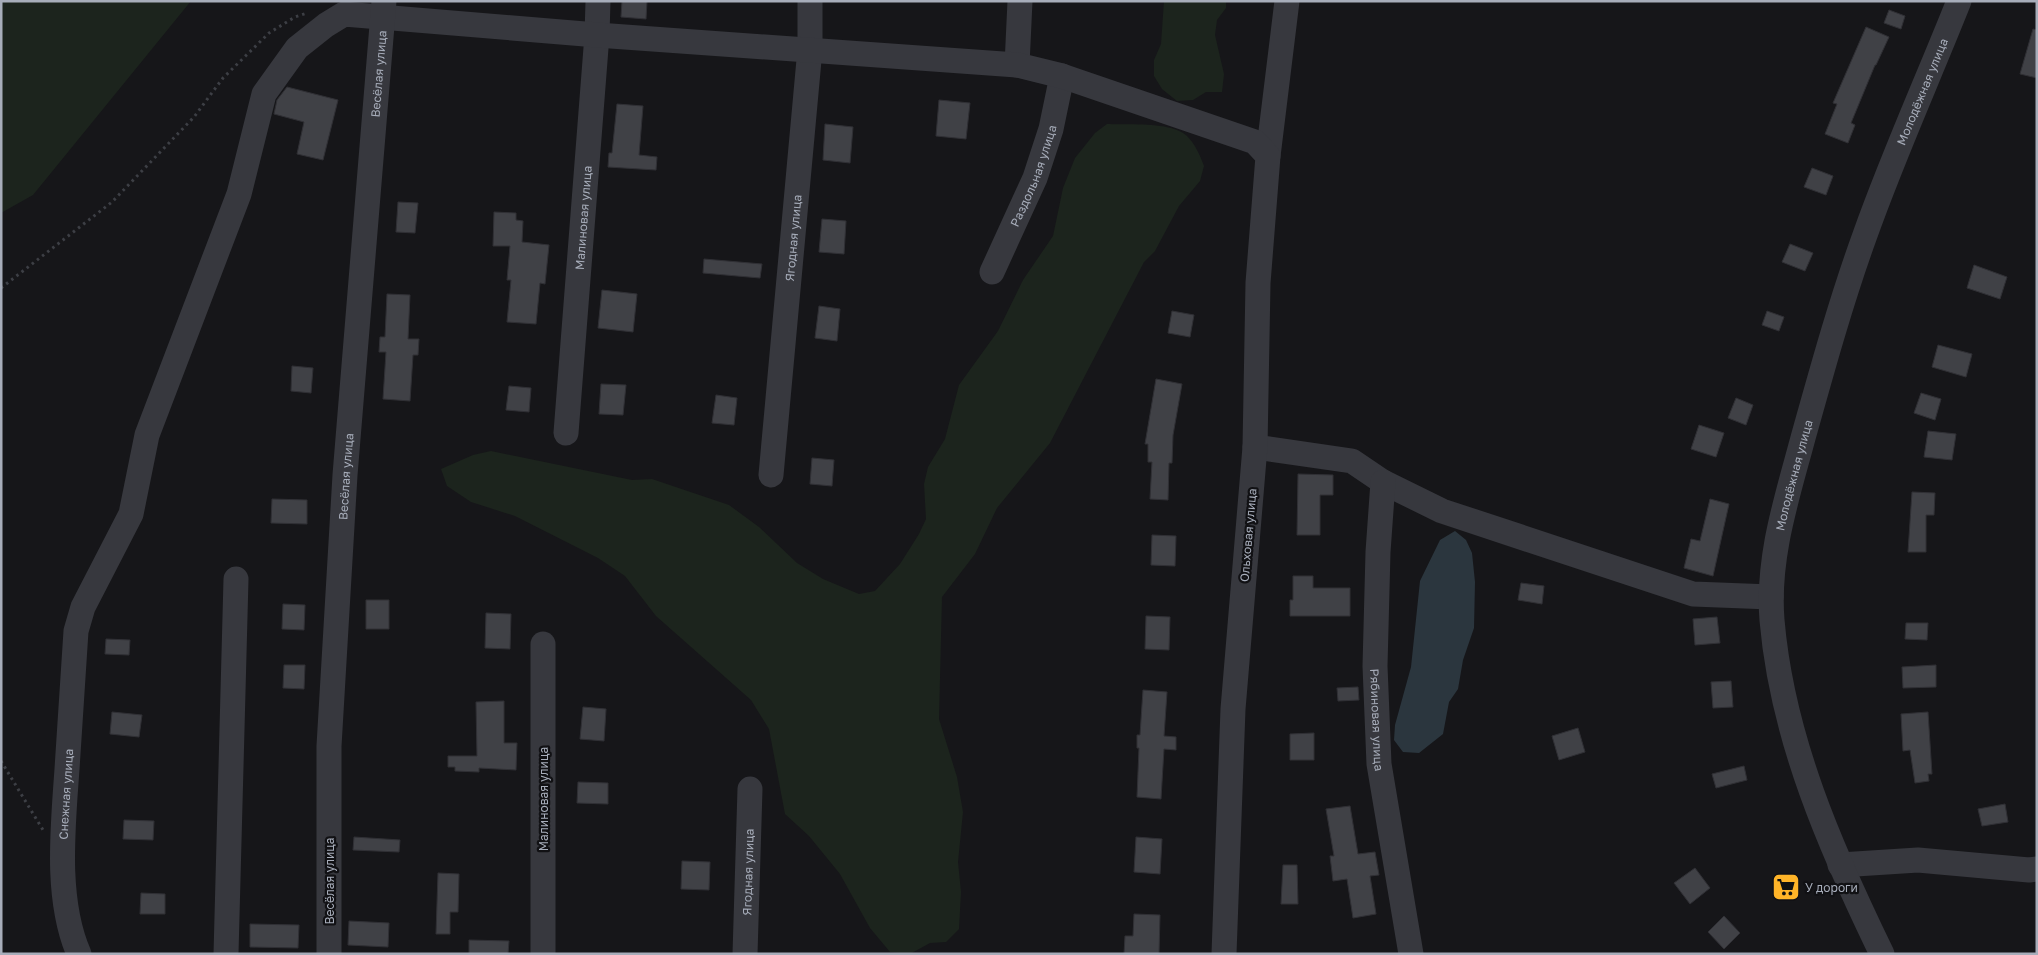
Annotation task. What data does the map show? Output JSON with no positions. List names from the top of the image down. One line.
{"streets":{"street":["Весёлая улица","Молодёжная улица","Раздольная улица","Малиновая улица","Ягодная улица","Ольховая улица","Рябиновая улица","Снежная улица"]},"crossings":[["Весёлая улица","Снежная улица"],["Раздольная улица","Снежная улица"],["Малиновая улица","Снежная улица"],["Ягодная улица","Снежная улица"],["Ольховая улица","Снежная улица"]],"places":{"supermarket":["У дороги"]}}
